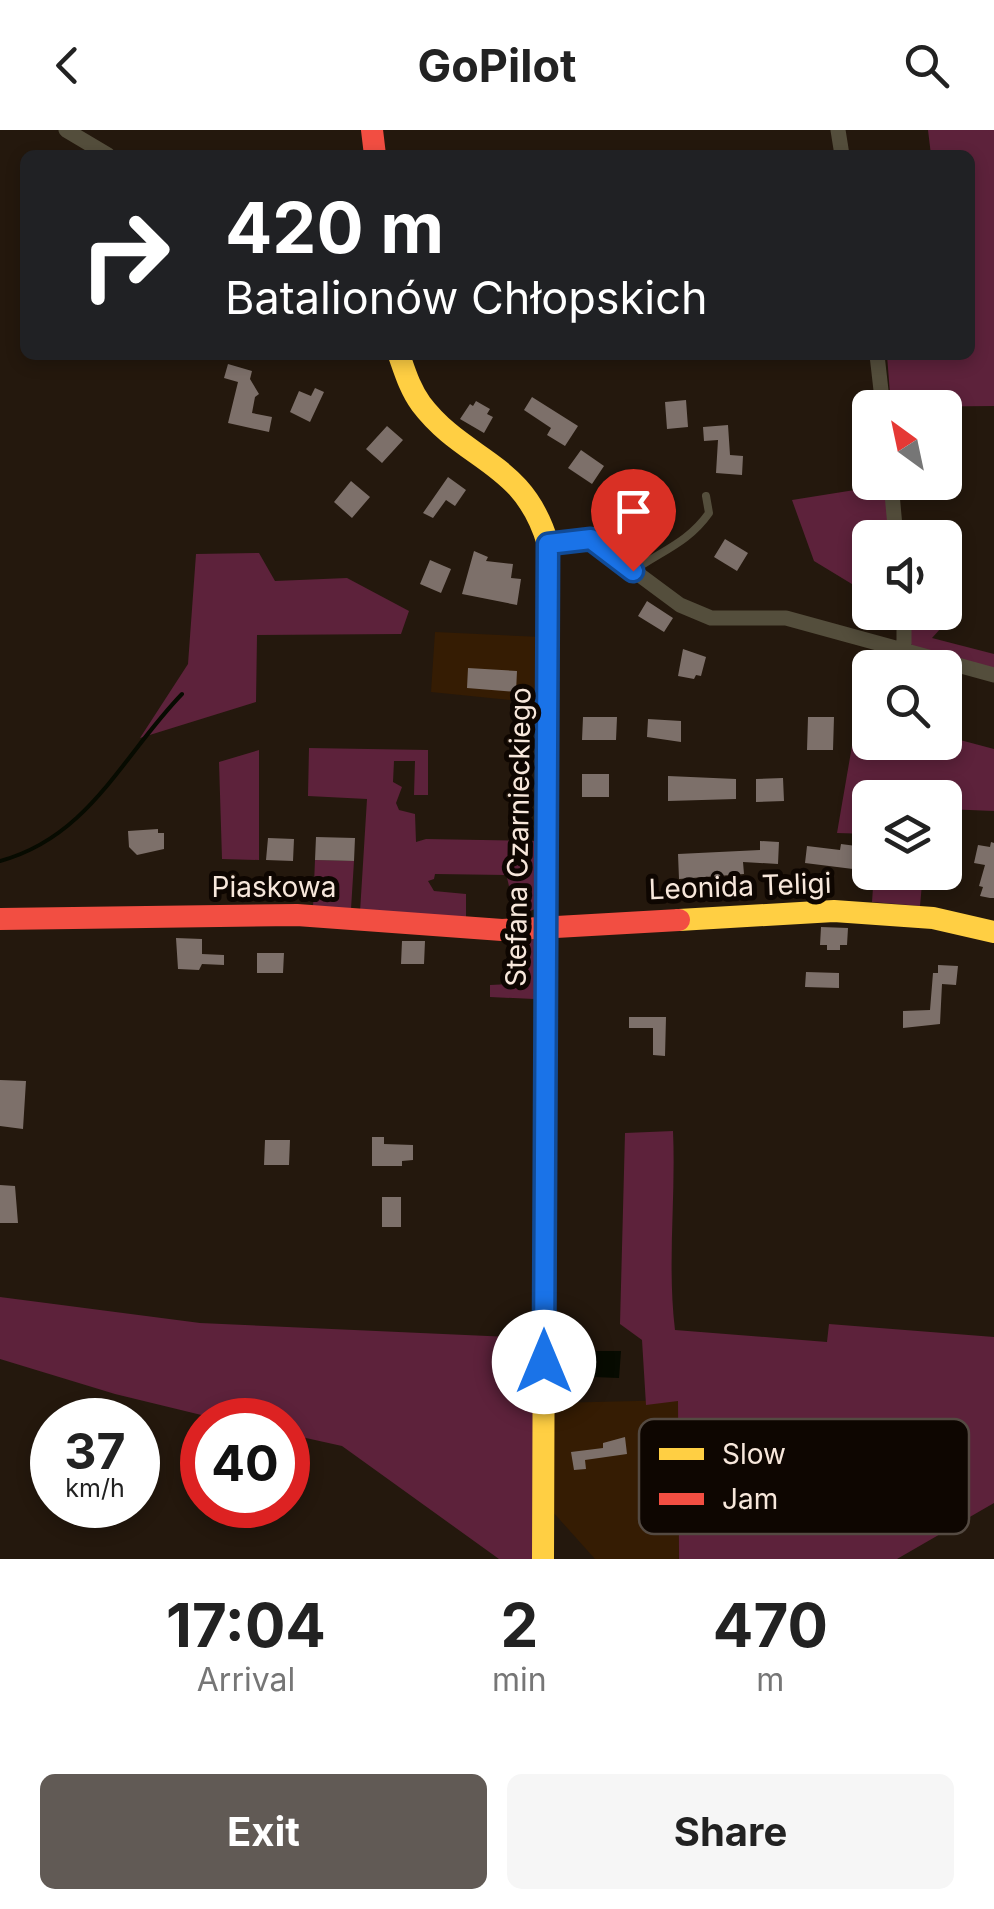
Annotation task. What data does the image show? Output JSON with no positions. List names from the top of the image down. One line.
{"streets":{"street":["Stefana Czarnieckiego","Leonida Teligi","Piaskowa"]},"crossings":[["Stefana Czarnieckiego","Leonida Teligi"],["Stefana Czarnieckiego","Piaskowa"],["Leonida Teligi","Piaskowa"]],"legend":["Slow","Jam"],"north":"top left","page":{"header":"GoPilot","turn":["420 m","Batalionów Chłopskich"],"speed":"37 km/h","limit":"40","eta":["17:04","Arrival","2","min","470","m"],"buttons":["Exit","Share"]}}
